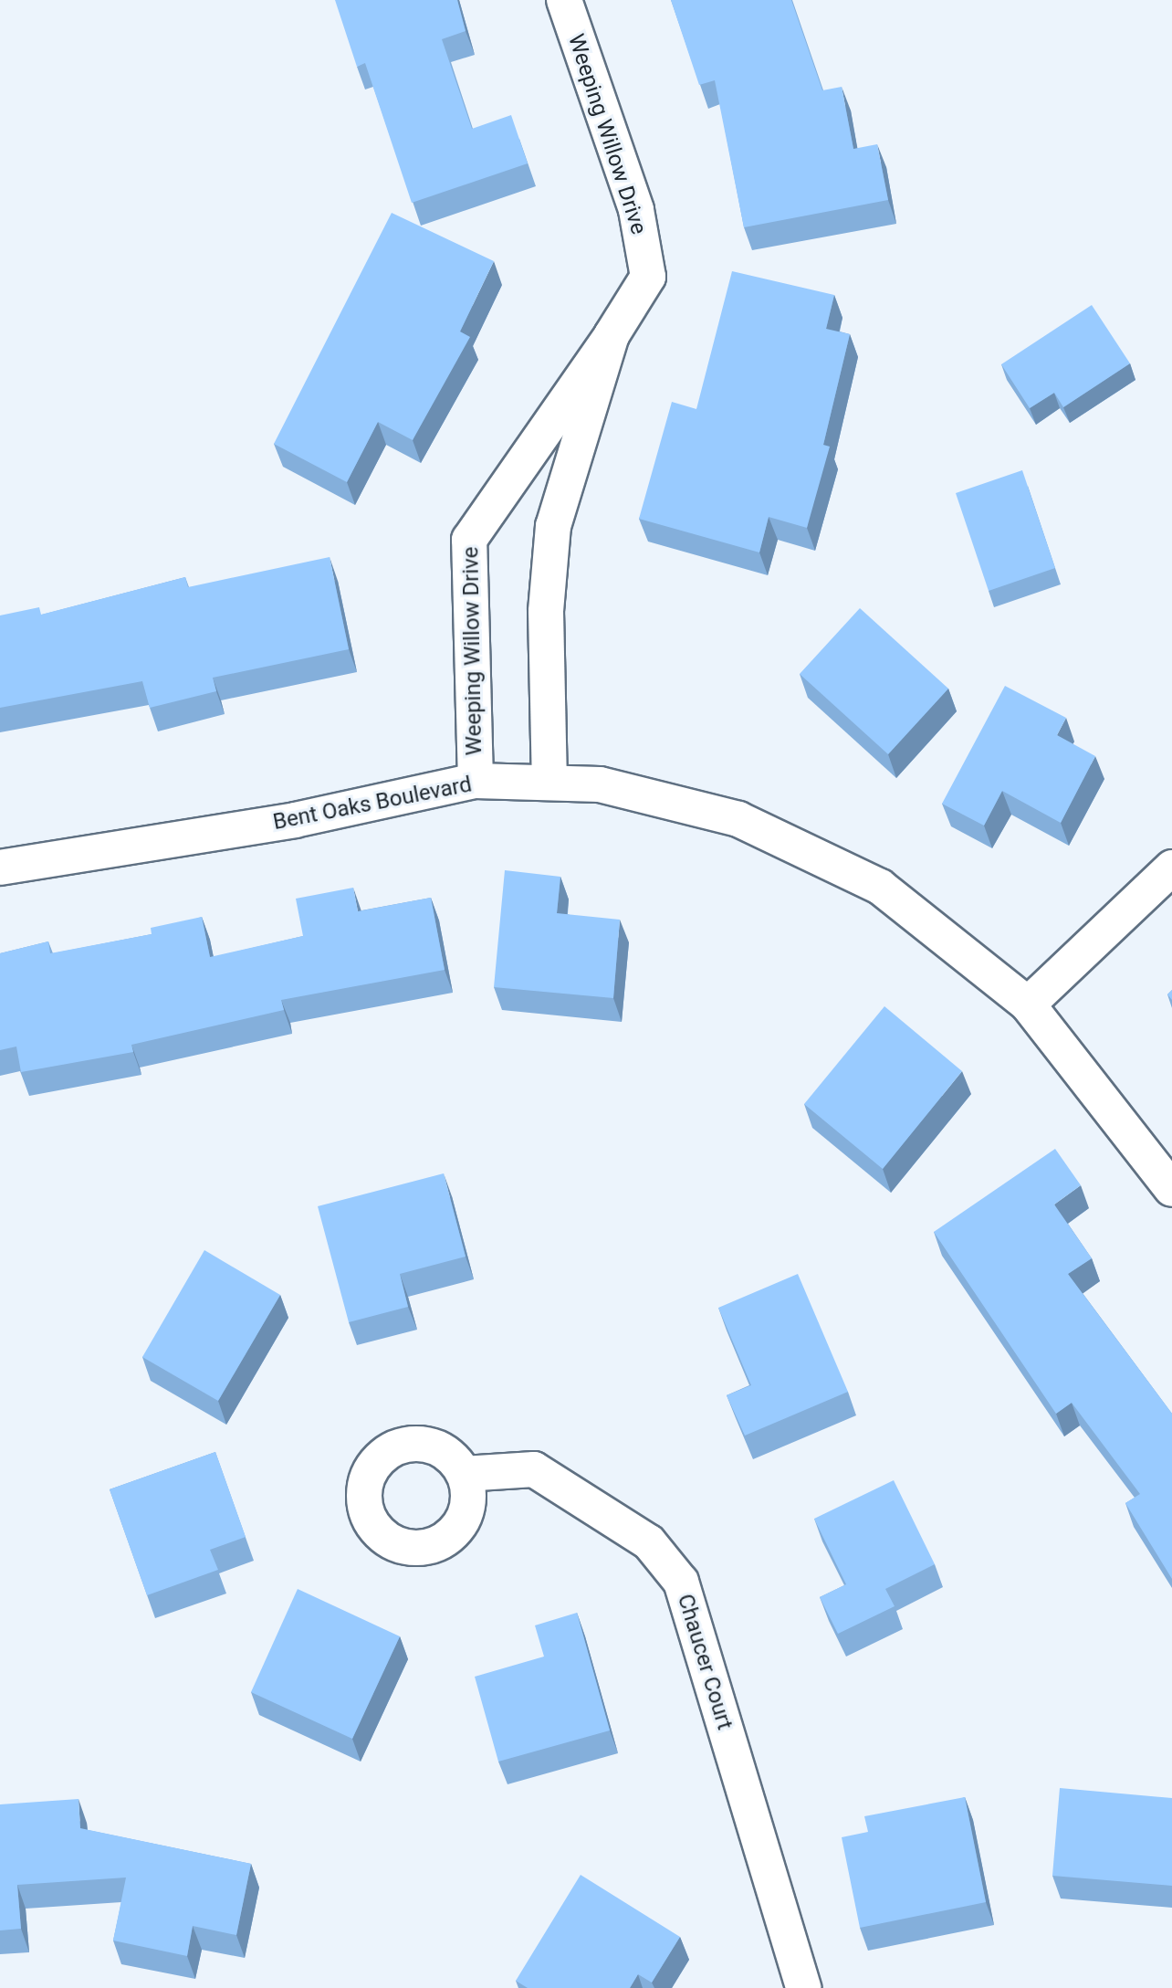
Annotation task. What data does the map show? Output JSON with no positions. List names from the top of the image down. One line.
{"streets":{"street":["Weeping Willow Drive","Bent Oaks Boulevard","Chaucer Court"]},"crossings":[["Weeping Willow Drive","Bent Oaks Boulevard"]]}
